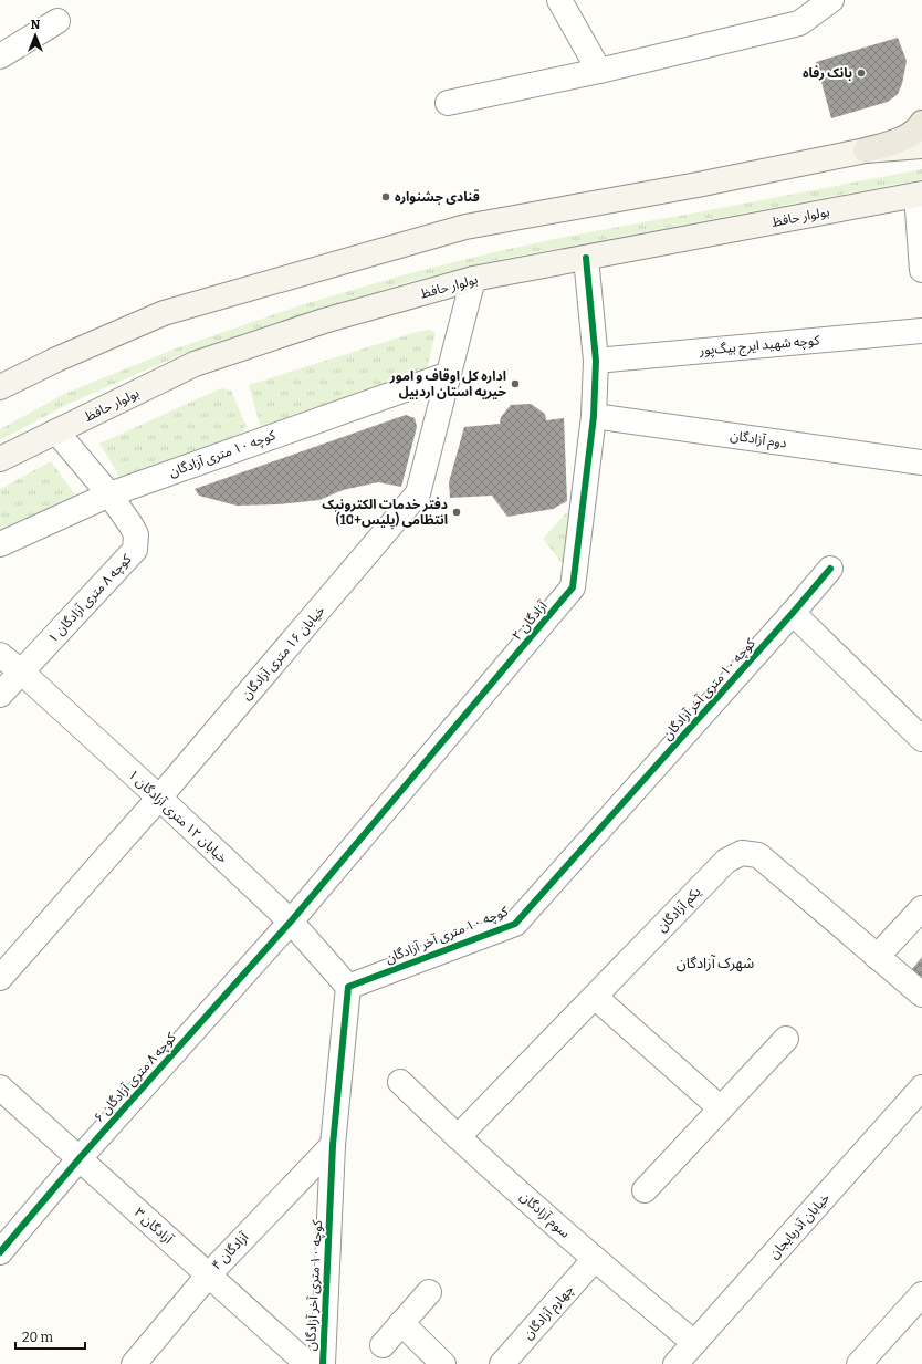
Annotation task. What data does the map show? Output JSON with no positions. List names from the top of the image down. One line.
{"streets":{"main road":["بولوار حافظ"],"street":["کوچه شهید ایرج بیگ‌پور","دوم آزادگان","کوچه ۱۰ متری آزادگان","کوچه ۸ متری آزادگان ۱","آزادگان ۲","خیابان ۱۶ متری آزادگان","کوچه ۱۰ متری آخر آزادگان","خیابان ۱۲ متری آزادگان ۱","یکم آزادگان","کوچه ۸ متری آزادگان ۶","سوم آزادگان","آزادگان ۳","خیابان آذربایجان","آزادگان ۴","چهارم آزادگان"]},"crossings":[["بولوار حافظ","کوچه ۸ متری آزادگان ۱"],["بولوار حافظ","آزادگان ۲"],["بولوار حافظ","خیابان ۱۶ متری آزادگان"],["کوچه شهید ایرج بیگ‌پور","آزادگان ۲"],["دوم آزادگان","آزادگان ۲"],["کوچه ۱۰ متری آزادگان","کوچه ۸ متری آزادگان ۱"],["کوچه ۱۰ متری آزادگان","خیابان ۱۶ متری آزادگان"],["کوچه ۸ متری آزادگان ۱","خیابان ۱۲ متری آزادگان ۱"],["آزادگان ۲","خیابان ۱۲ متری آزادگان ۱"],["آزادگان ۲","کوچه ۸ متری آزادگان ۶"],["خیابان ۱۶ متری آزادگان","خیابان ۱۲ متری آزادگان ۱"],["کوچه ۱۰ متری آخر آزادگان","خیابان ۱۲ متری آزادگان ۱"],["کوچه ۱۰ متری آخر آزادگان","آزادگان ۴"],["خیابان ۱۲ متری آزادگان ۱","کوچه ۸ متری آزادگان ۶"],["یکم آزادگان","سوم آزادگان"],["کوچه ۸ متری آزادگان ۶","آزادگان ۳"],["سوم آزادگان","خیابان آذربایجان"],["سوم آزادگان","چهارم آزادگان"],["آزادگان ۳","آزادگان ۴"]],"districts":["شهرک آزادگان"],"places":["بانک رفاه","قنادی جشنواره","اداره کل اوقاف و امور خیریه استان اردبیل","دفتر خدمات الکترونیک انتظامی (پلیس+10)"],"scale_bar":"20 m","north":"top"}
